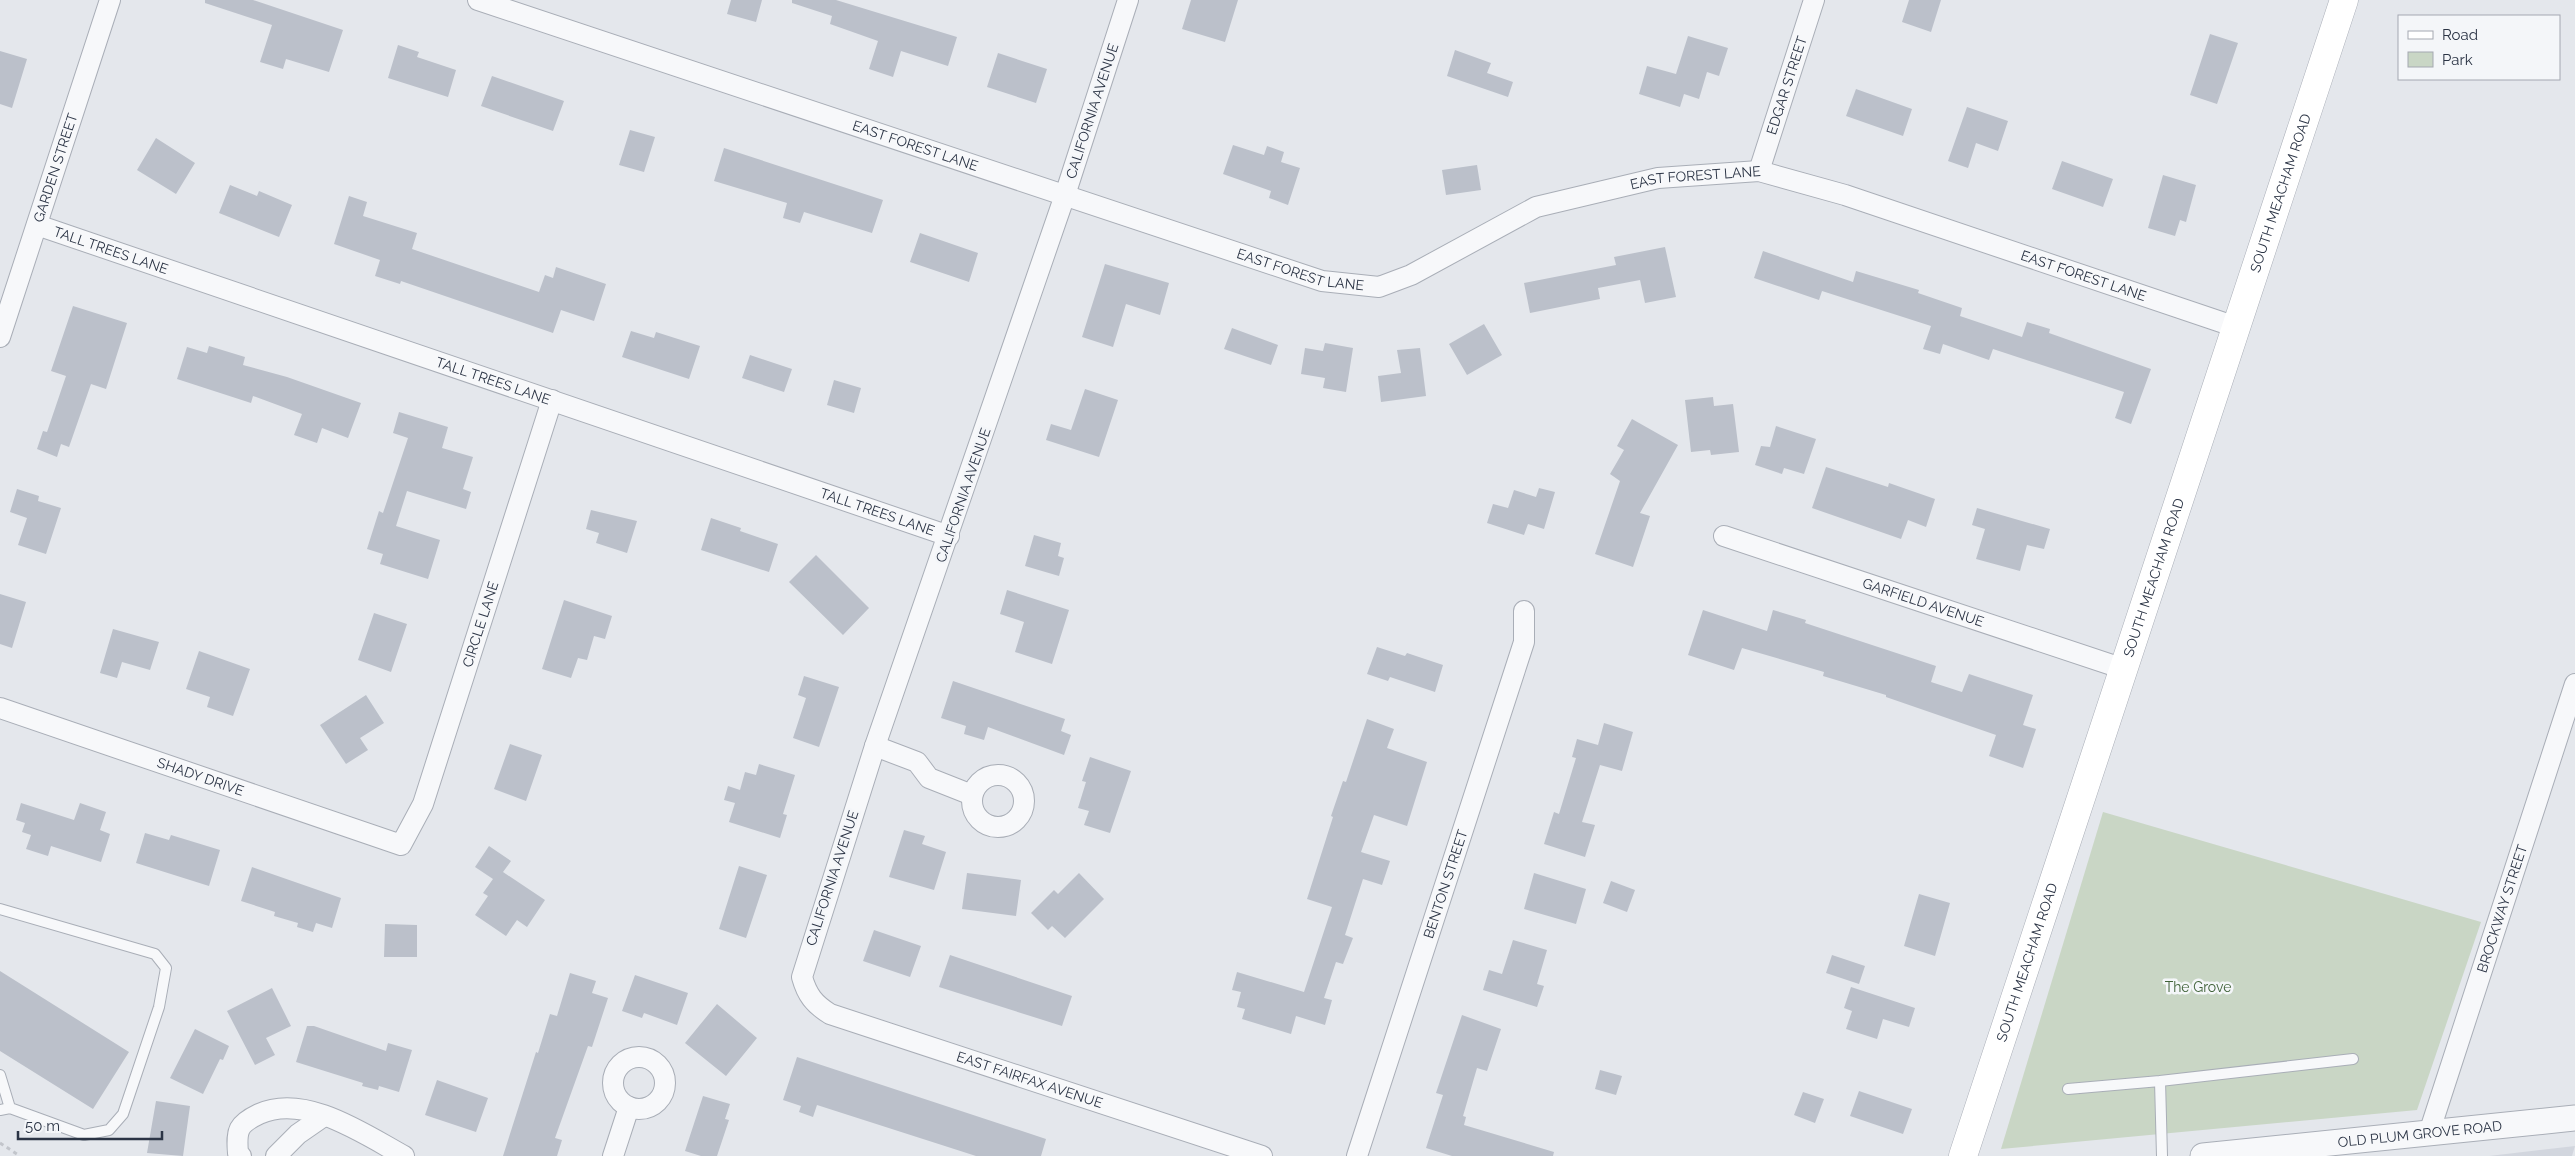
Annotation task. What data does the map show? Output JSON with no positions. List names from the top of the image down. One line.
{"streets":{"main road":["SOUTH MEACHAM ROAD"],"street":["EDGAR STREET","CALIFORNIA AVENUE","EAST FOREST LANE","GARDEN STREET","TALL TREES LANE","GARFIELD AVENUE","CIRCLE LANE","SHADY DRIVE","BENTON STREET","BROCKWAY STREET","EAST FAIRFAX AVENUE","OLD PLUM GROVE ROAD"]},"crossings":[["EDGAR STREET","EAST FOREST LANE"],["CALIFORNIA AVENUE","EAST FOREST LANE"],["CALIFORNIA AVENUE","TALL TREES LANE"],["CALIFORNIA AVENUE","EAST FAIRFAX AVENUE"],["EAST FOREST LANE","SOUTH MEACHAM ROAD"],["GARDEN STREET","TALL TREES LANE"],["SOUTH MEACHAM ROAD","GARFIELD AVENUE"],["TALL TREES LANE","CIRCLE LANE"],["CIRCLE LANE","SHADY DRIVE"],["BROCKWAY STREET","OLD PLUM GROVE ROAD"]],"parks":["The Grove"],"legend":["Road","Park"],"scale_bar":"50 m"}
